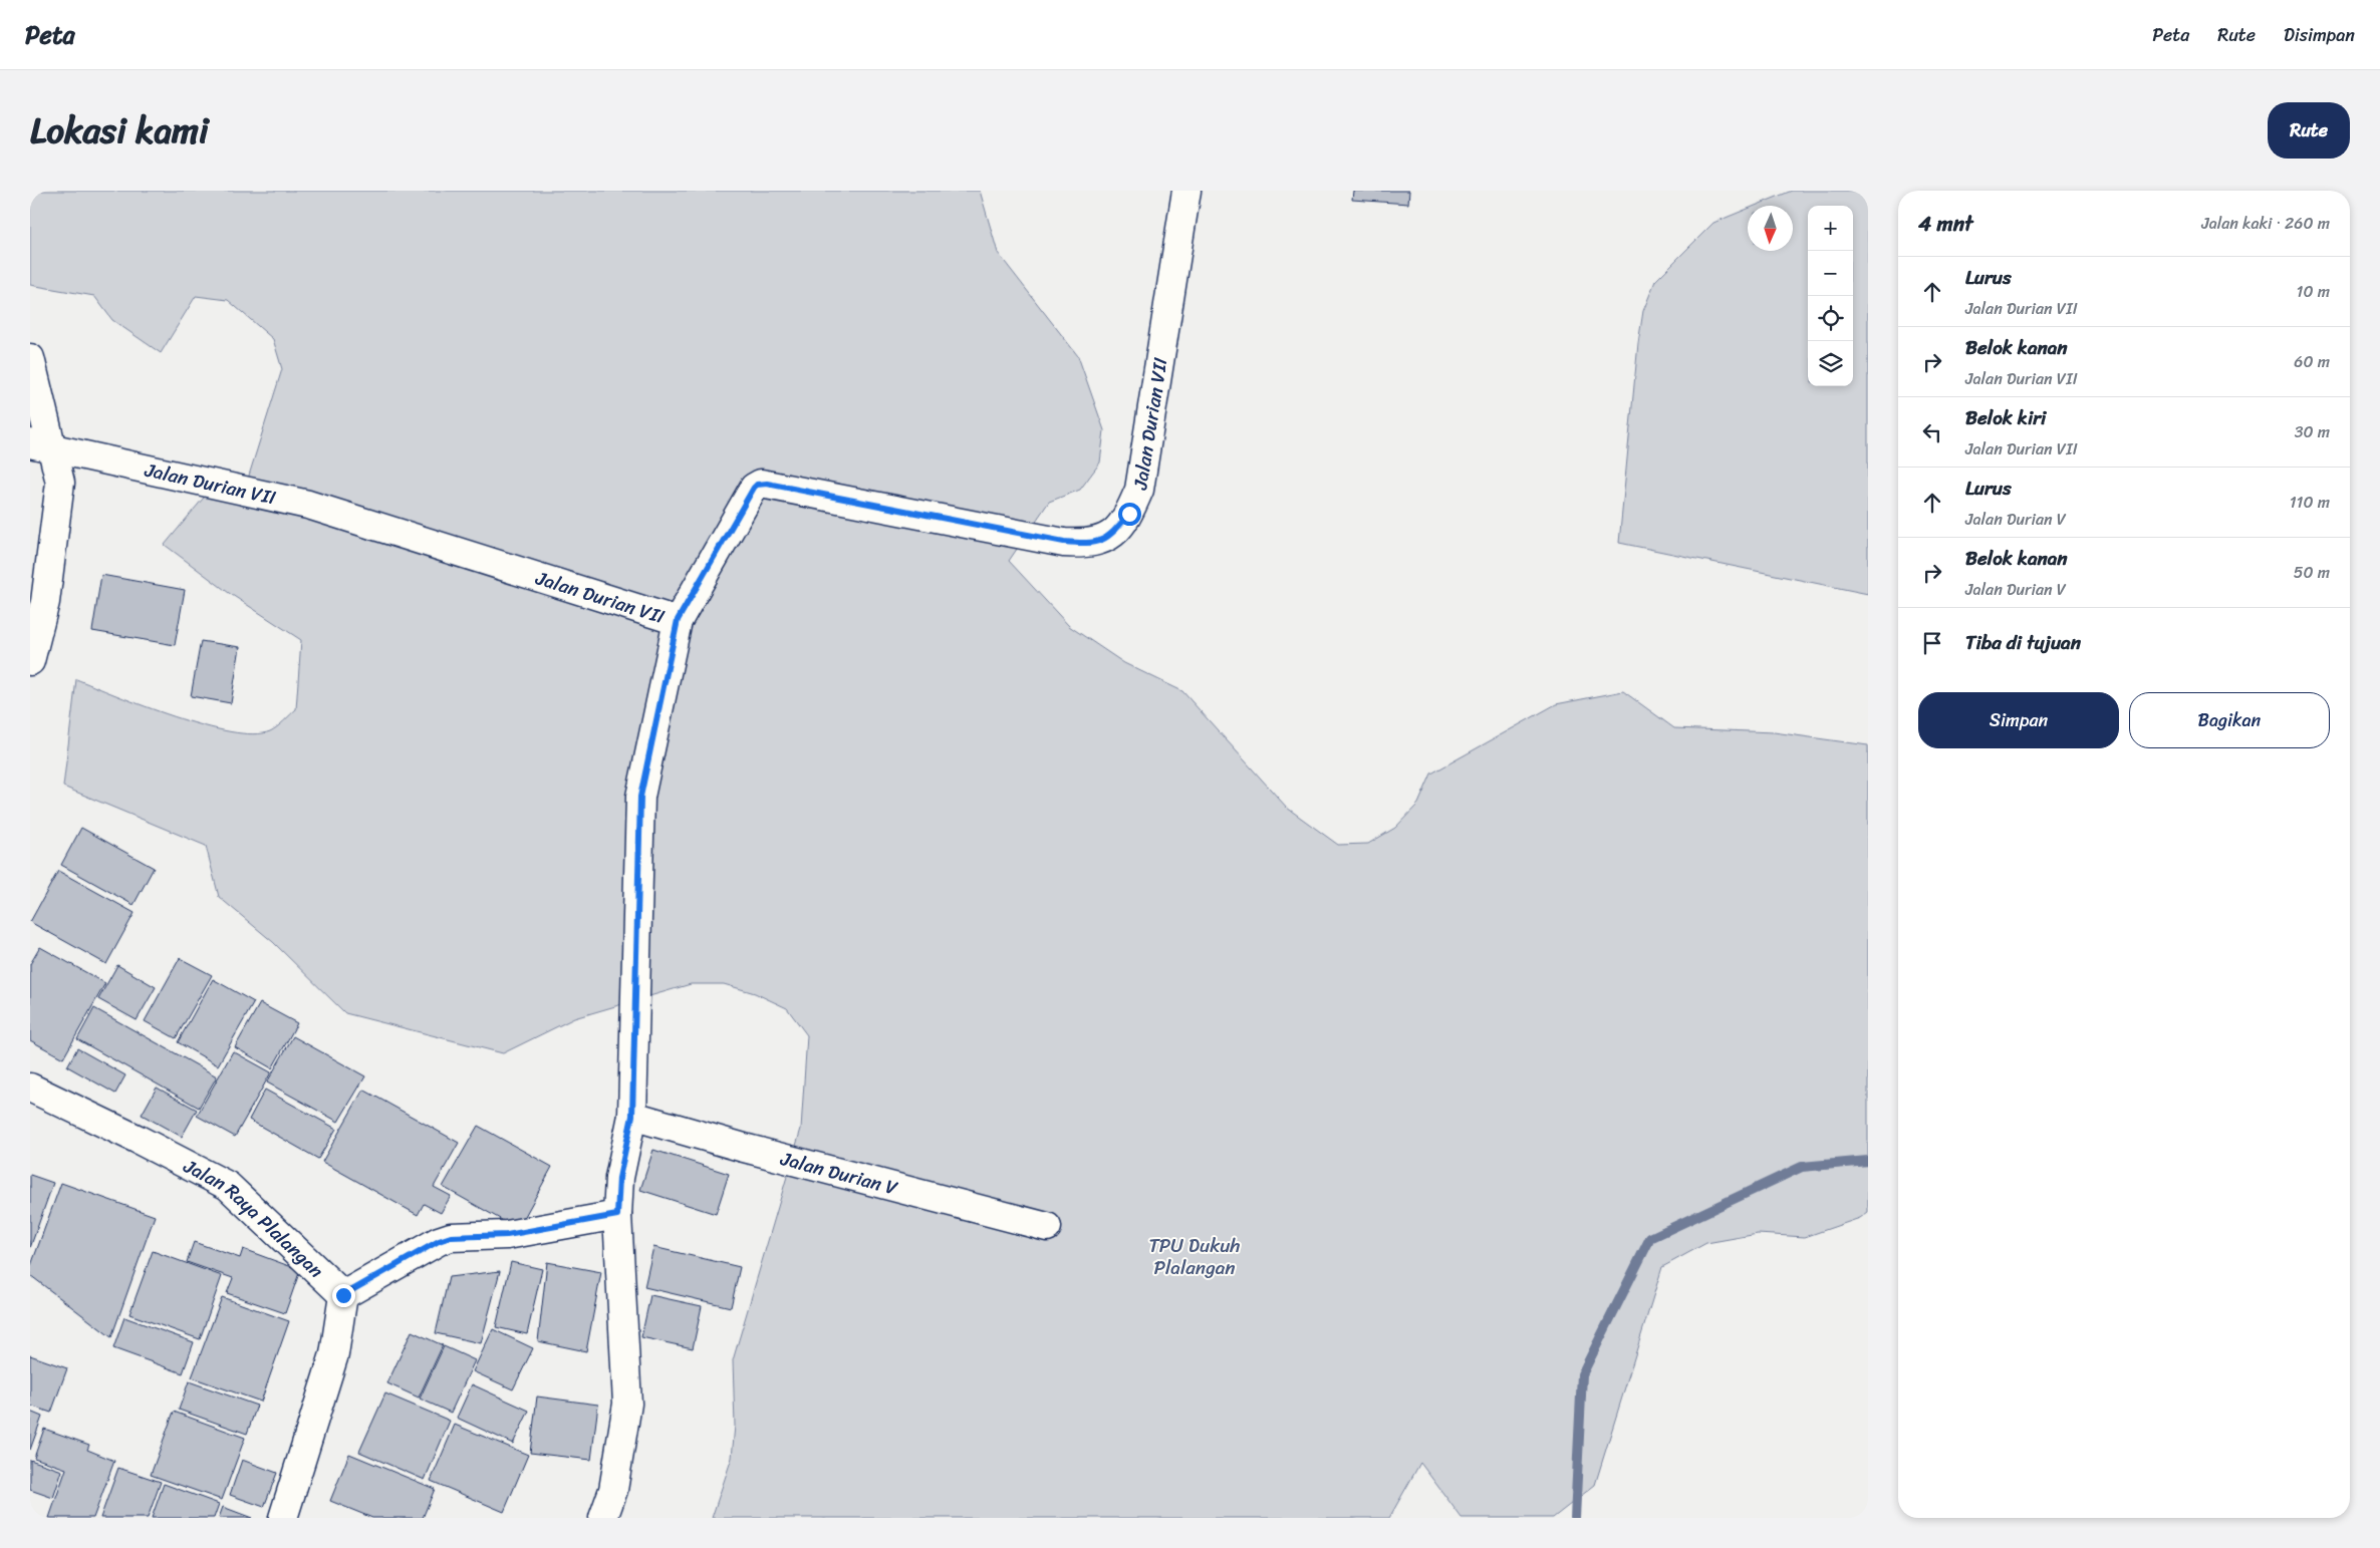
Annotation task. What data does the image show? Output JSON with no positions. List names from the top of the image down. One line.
{"streets":{"street":["Jalan Durian VII","Jalan Durian V","Jalan Raya Plalangan"]},"parks":["TPU Dukuh Plalangan"],"north":"bottom","page":{"header":"Peta","nav":["Peta","Rute","Disimpan"],"title":"Lokasi kami","buttons":["Rute",["Simpan","Bagikan"]],"heading":["4 mnt","Jalan kaki · 260 m"],"map_buttons":["+","−"],"list":[["Lurus","Jalan Durian VII","10 m"],["Belok kanan","Jalan Durian VII","60 m"],["Belok kiri","Jalan Durian VII","30 m"],["Lurus","Jalan Durian V","110 m"],["Belok kanan","Jalan Durian V","50 m"],"Tiba di tujuan"]}}
